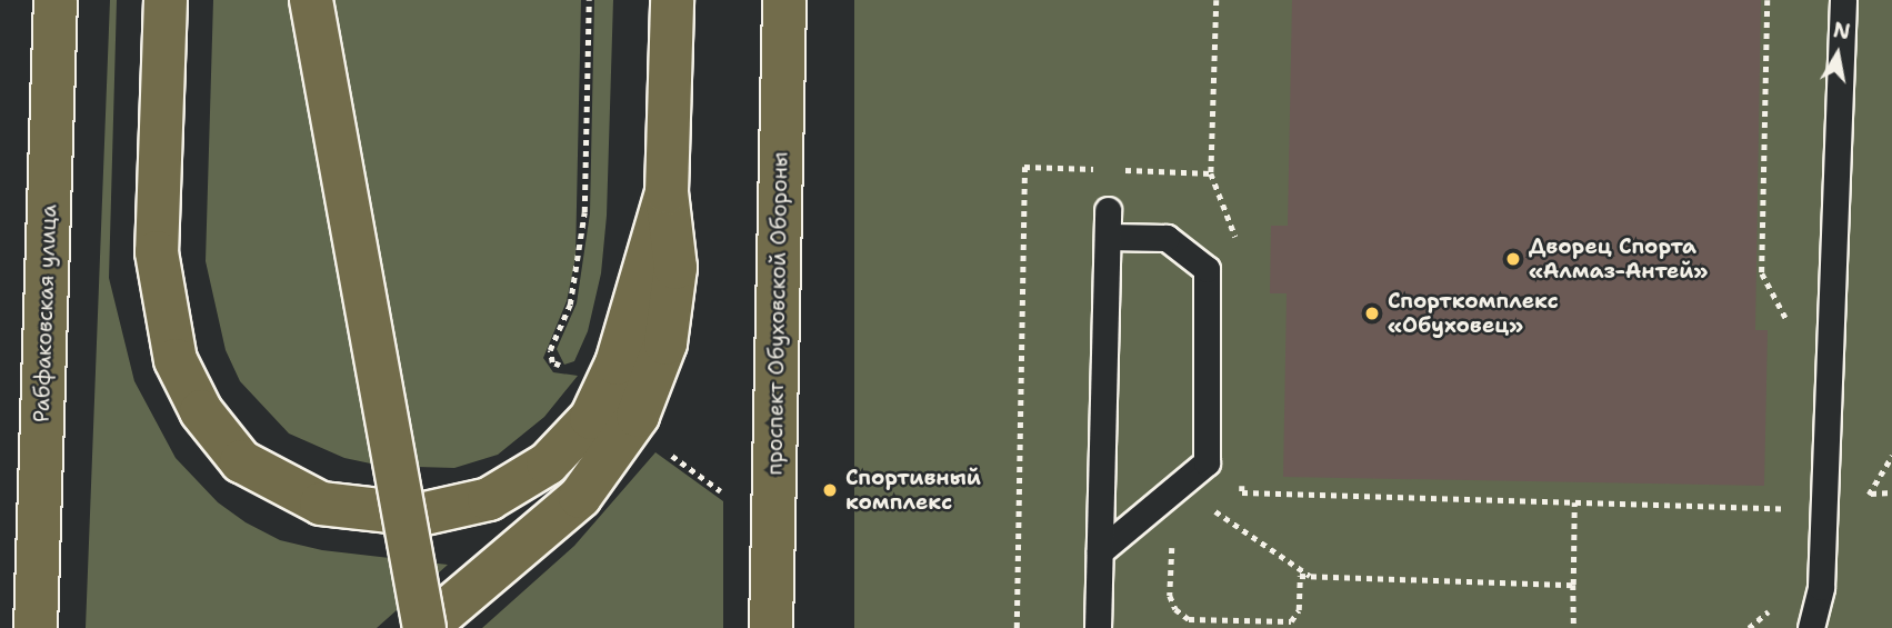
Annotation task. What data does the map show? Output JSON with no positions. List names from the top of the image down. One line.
{"streets":{"main road":["Рабфаковская улица","проспект Обуховской Обороны"]},"places":["Дворец Спорта «Алмаз-Антей»","Спорткомплекс «Обуховец»","Спортивный комплекс"],"north":"top"}
